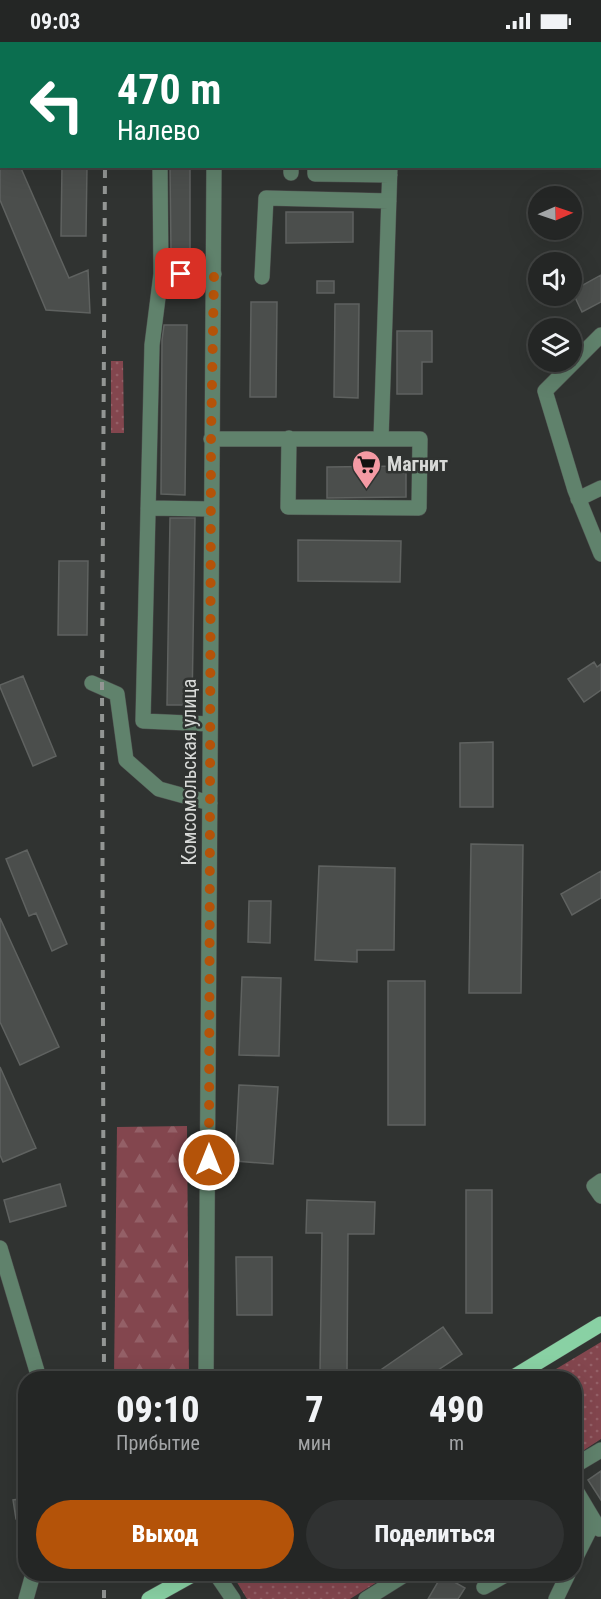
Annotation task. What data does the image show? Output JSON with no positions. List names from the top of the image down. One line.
{"streets":{"street":["Комсомольская улица"]},"places":{"supermarket":["Магнит"]},"north":"right","page":{"status":"09:03","turn":["470 m","Налево"],"eta":["09:10","Прибытие","7","мин","490","m"],"buttons":["Выход","Поделиться"]}}
